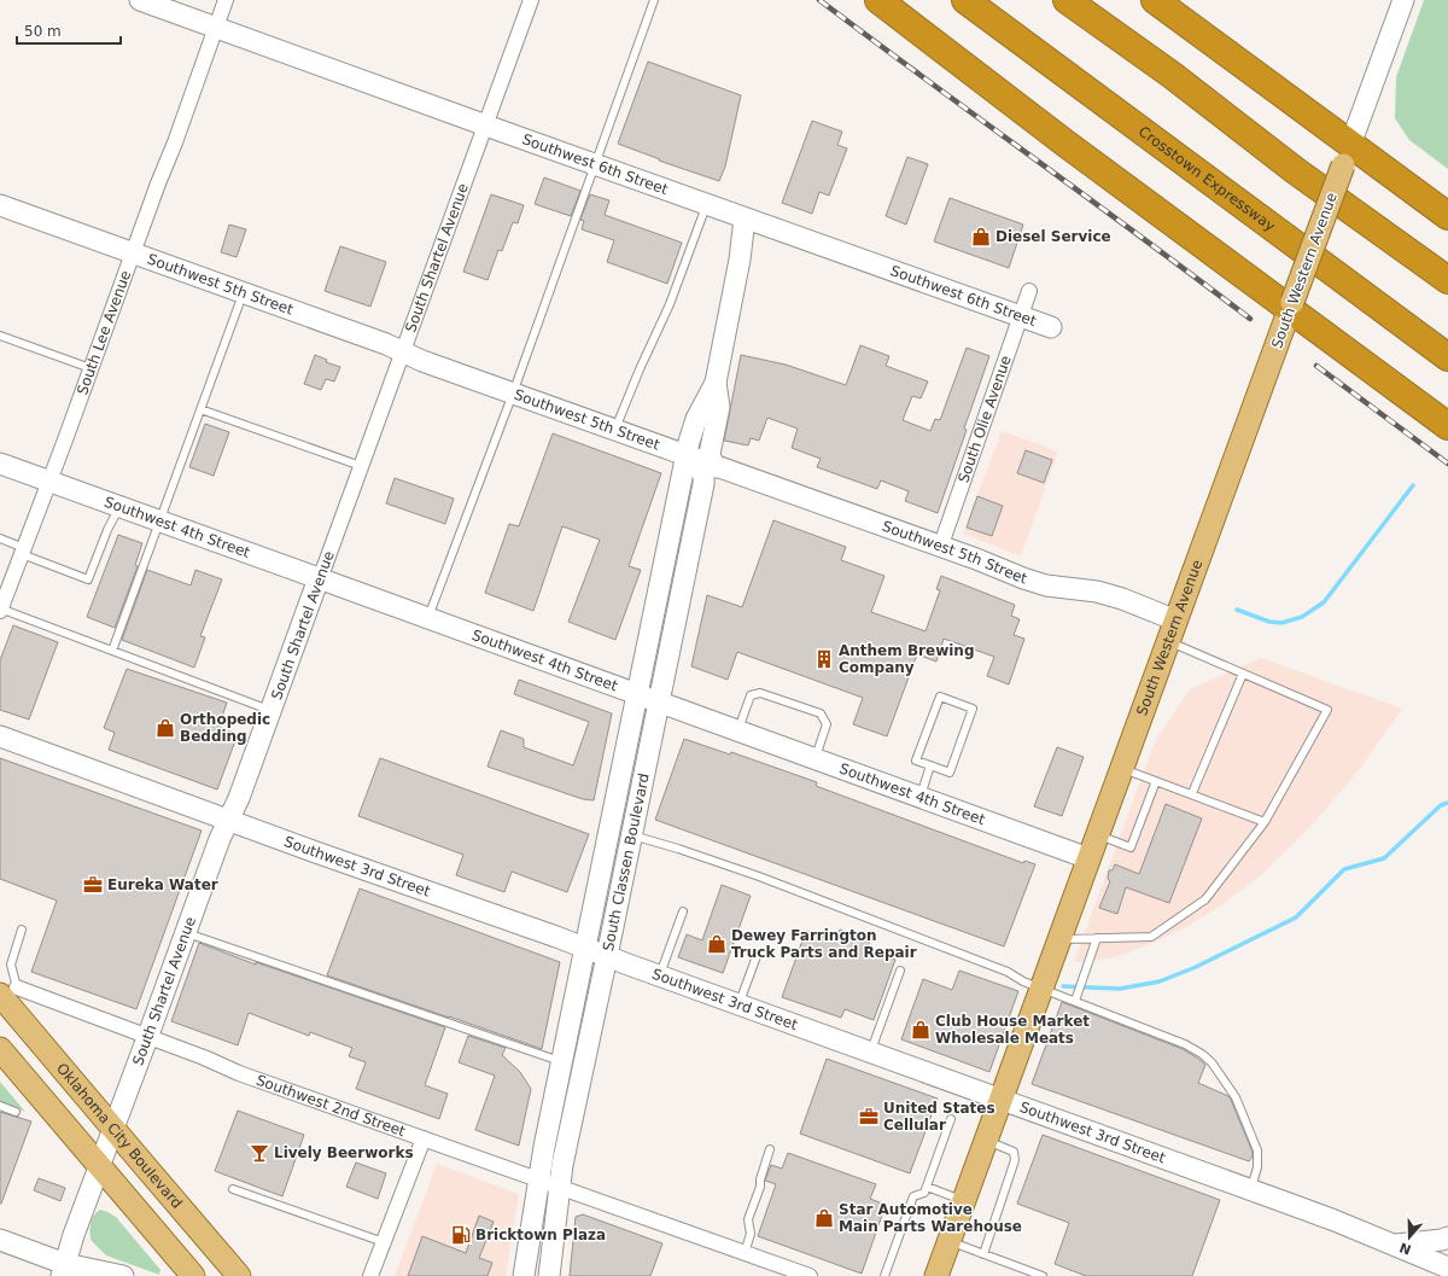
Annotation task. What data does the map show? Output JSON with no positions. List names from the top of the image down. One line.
{"streets":{"highway":["Crosstown Expressway"],"main road":["South Western Avenue","Oklahoma City Boulevard"],"street":["Southwest 6th Street","South Shartel Avenue","Southwest 5th Street","South Lee Avenue","South Olie Avenue","Southwest 4th Street","South Classen Boulevard","Southwest 3rd Street","Southwest 2nd Street"]},"crossings":[["Southwest 6th Street","South Shartel Avenue"],["Southwest 6th Street","South Lee Avenue"],["Southwest 6th Street","South Olie Avenue"],["Southwest 6th Street","South Classen Boulevard"],["South Shartel Avenue","Southwest 5th Street"],["South Shartel Avenue","Southwest 4th Street"],["South Shartel Avenue","Southwest 3rd Street"],["South Shartel Avenue","Southwest 2nd Street"],["South Shartel Avenue","Oklahoma City Boulevard"],["South Western Avenue","Southwest 5th Street"],["South Western Avenue","Southwest 4th Street"],["South Western Avenue","Southwest 3rd Street"],["Southwest 5th Street","South Lee Avenue"],["Southwest 5th Street","South Olie Avenue"],["Southwest 5th Street","South Classen Boulevard"],["South Lee Avenue","Southwest 4th Street"],["Southwest 4th Street","South Classen Boulevard"],["South Classen Boulevard","Southwest 3rd Street"],["South Classen Boulevard","Southwest 2nd Street"],["Southwest 2nd Street","Oklahoma City Boulevard"]],"places":{"shop":["Diesel Service","Orthopedic Bedding","Dewey Farrington Truck Parts and Repair","Club House Market Wholesale Meats","Star Automotive Main Parts Warehouse"],"building":["Anthem Brewing Company"],"office":["Eureka Water","United States Cellular"],"bar":["Lively Beerworks"],"fuel station":["Bricktown Plaza"]},"scale_bar":"50 m","north":"bottom"}
